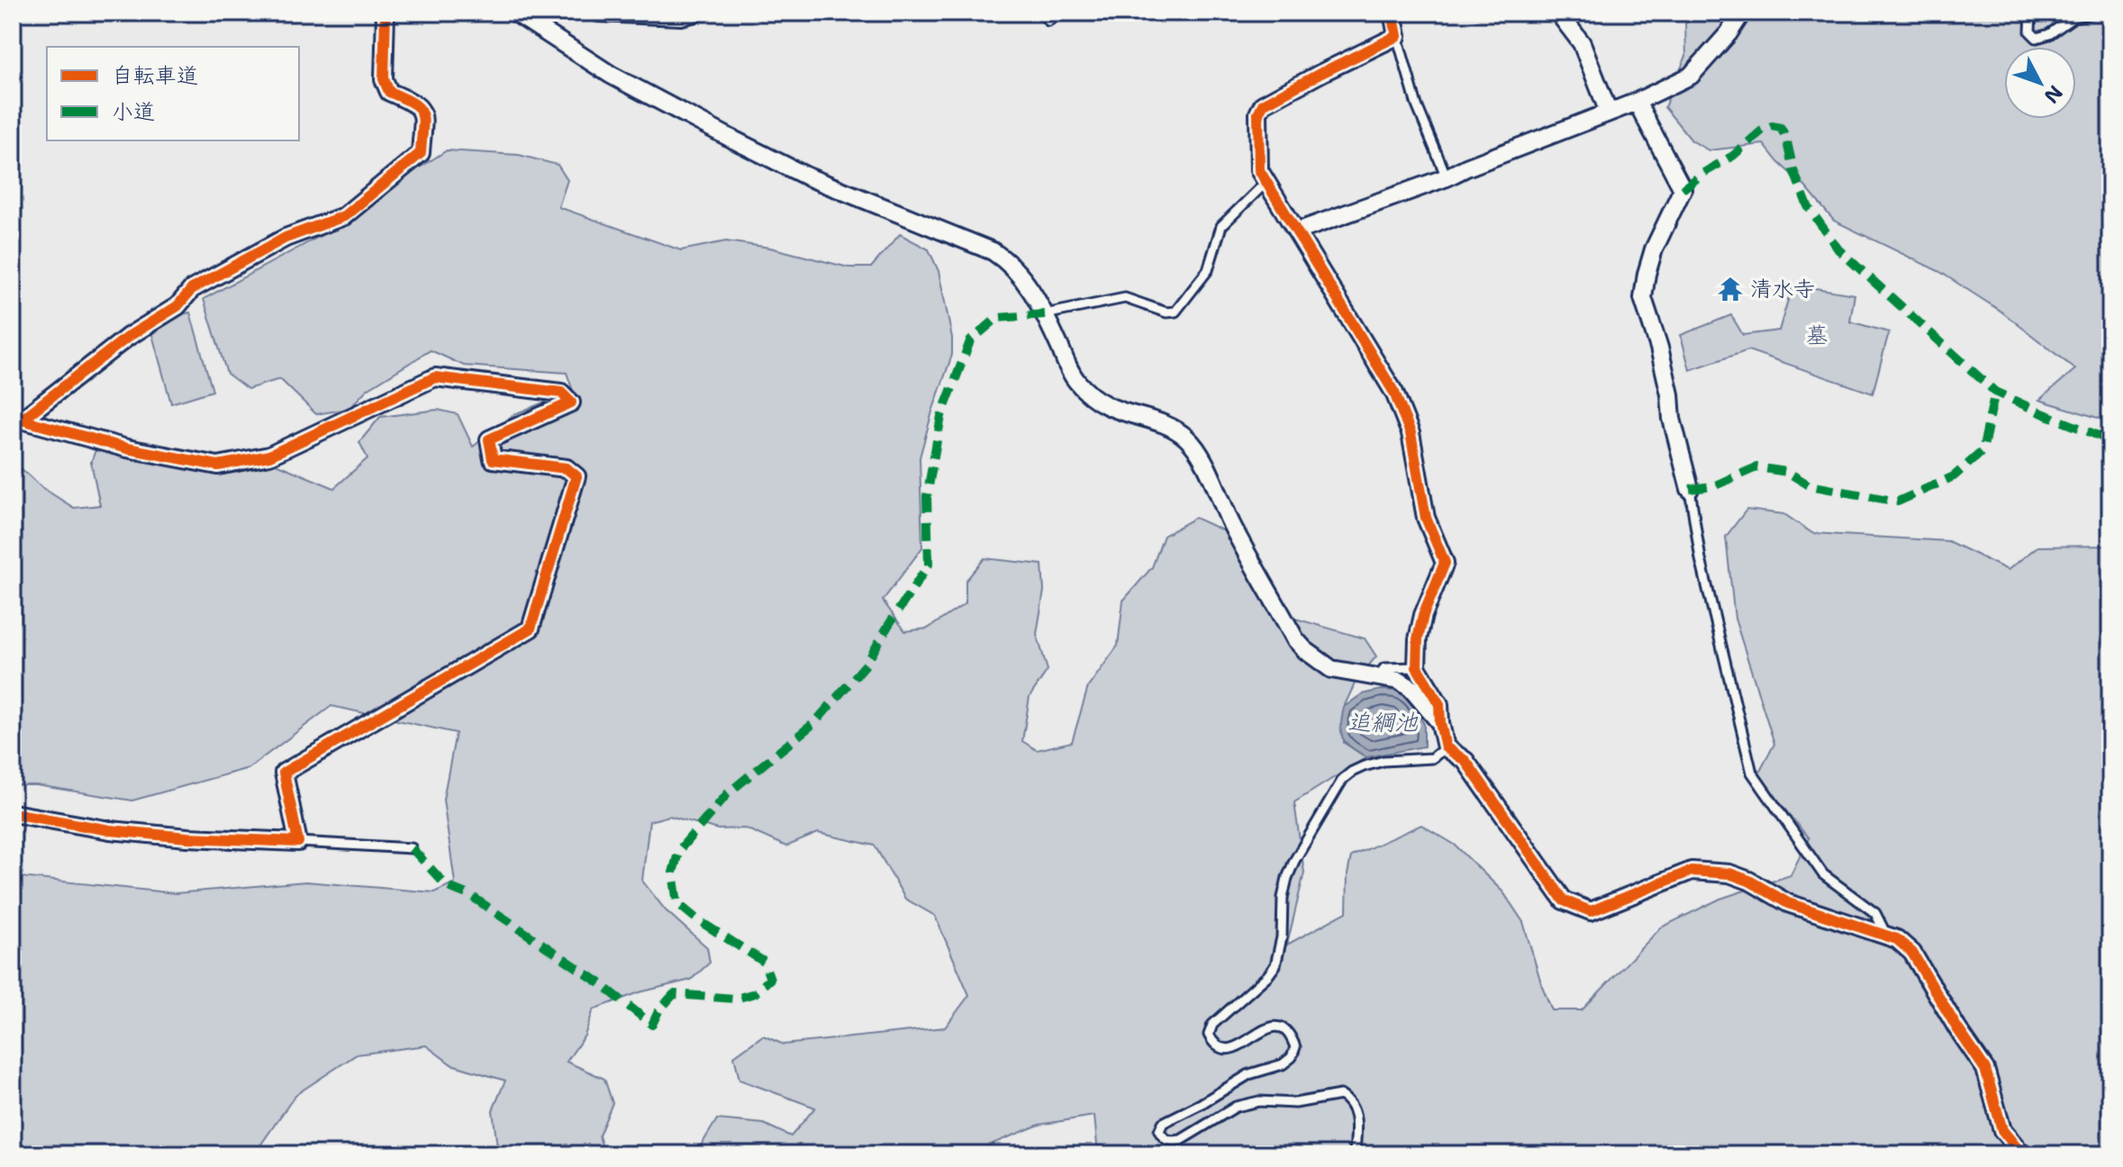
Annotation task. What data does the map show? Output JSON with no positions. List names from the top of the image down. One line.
{"water":["追綱池"],"parks":["墓"],"places":{"temple":["清水寺"]},"legend":["自転車道","小道"],"north":"bottom right"}
